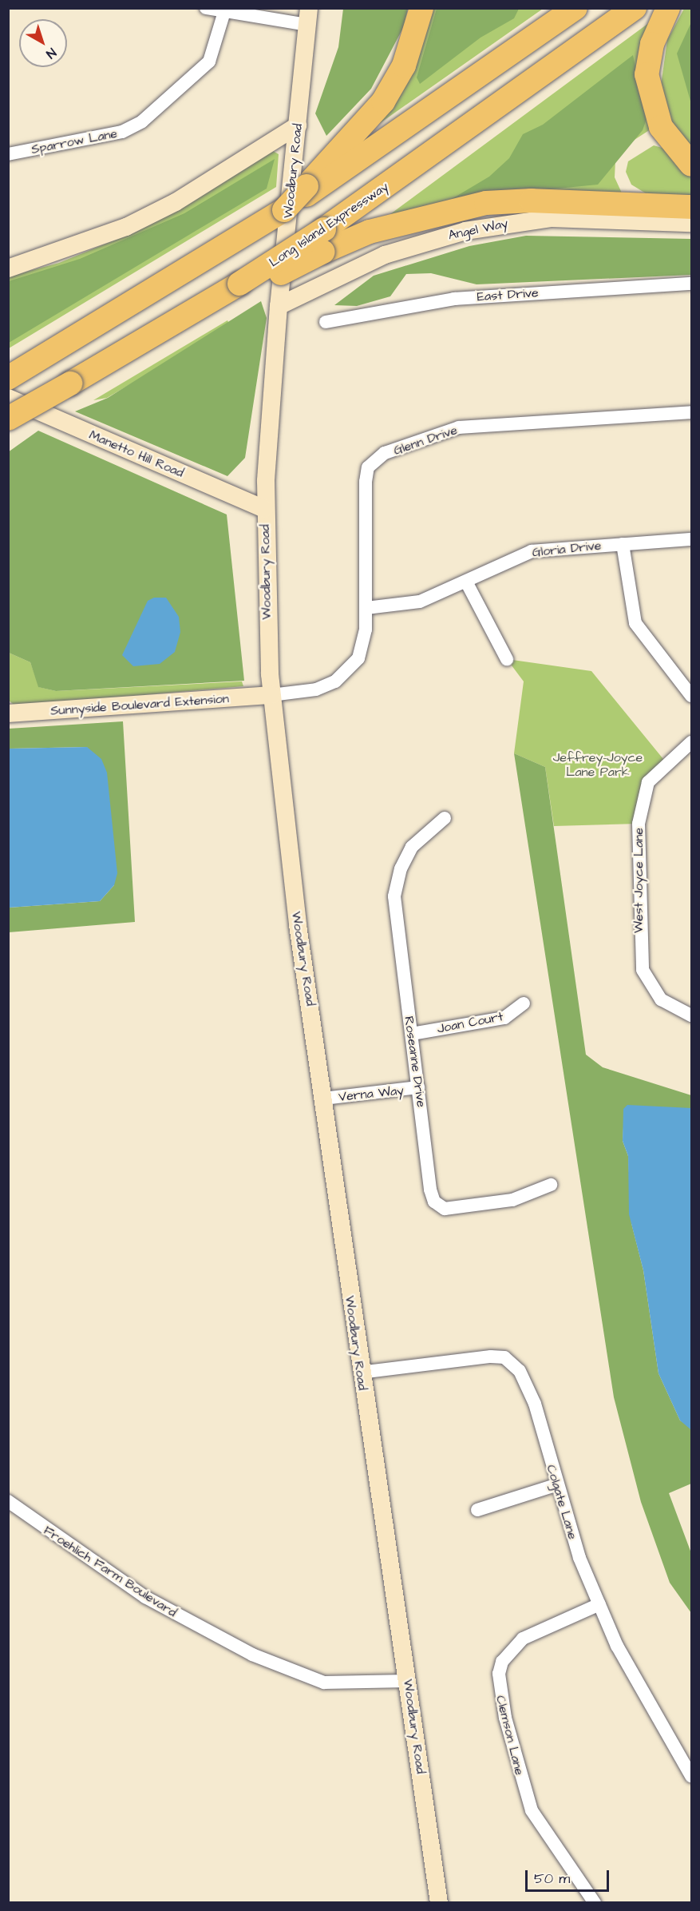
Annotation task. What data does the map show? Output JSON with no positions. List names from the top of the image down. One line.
{"streets":{"highway":["Long Island Expressway"],"main road":["Woodbury Road","Angel Way","Manetto Hill Road","Sunnyside Boulevard Extension"],"street":["Sparrow Lane","East Drive","Glenn Drive","Gloria Drive","West Joyce Lane","Joan Court","Roseanne Drive","Verna Way","Colgate Lane","Froehlich Farm Boulevard","Clemson Lane"]},"crossings":[["Woodbury Road","Angel Way"],["Woodbury Road","Glenn Drive"],["Woodbury Road","Manetto Hill Road"],["Woodbury Road","Sunnyside Boulevard Extension"],["Woodbury Road","Verna Way"],["Woodbury Road","Colgate Lane"],["Woodbury Road","Froehlich Farm Boulevard"],["Glenn Drive","Gloria Drive"],["Glenn Drive","Sunnyside Boulevard Extension"],["Joan Court","Roseanne Drive"],["Roseanne Drive","Verna Way"],["Colgate Lane","Clemson Lane"]],"parks":["Jeffrey-Joyce Lane Park"],"scale_bar":"50 m","north":"bottom right"}
